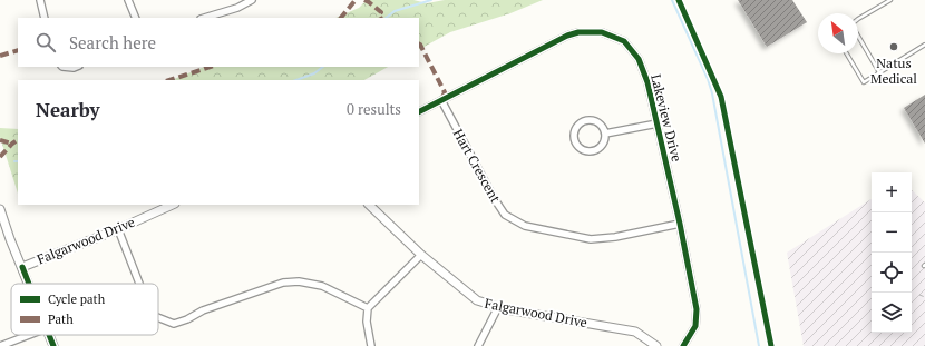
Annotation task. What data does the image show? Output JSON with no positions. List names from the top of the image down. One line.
{"streets":{"street":["Lakeview Drive","Hart Crescent","Falgarwood Drive"]},"crossings":[["Lakeview Drive","Hart Crescent"]],"places":["Natus Medical"],"legend":["Cycle path","Path"],"north":"top left","page":{"search":"Search here","heading":["Nearby","0 results"],"map_buttons":["+","−"]}}
